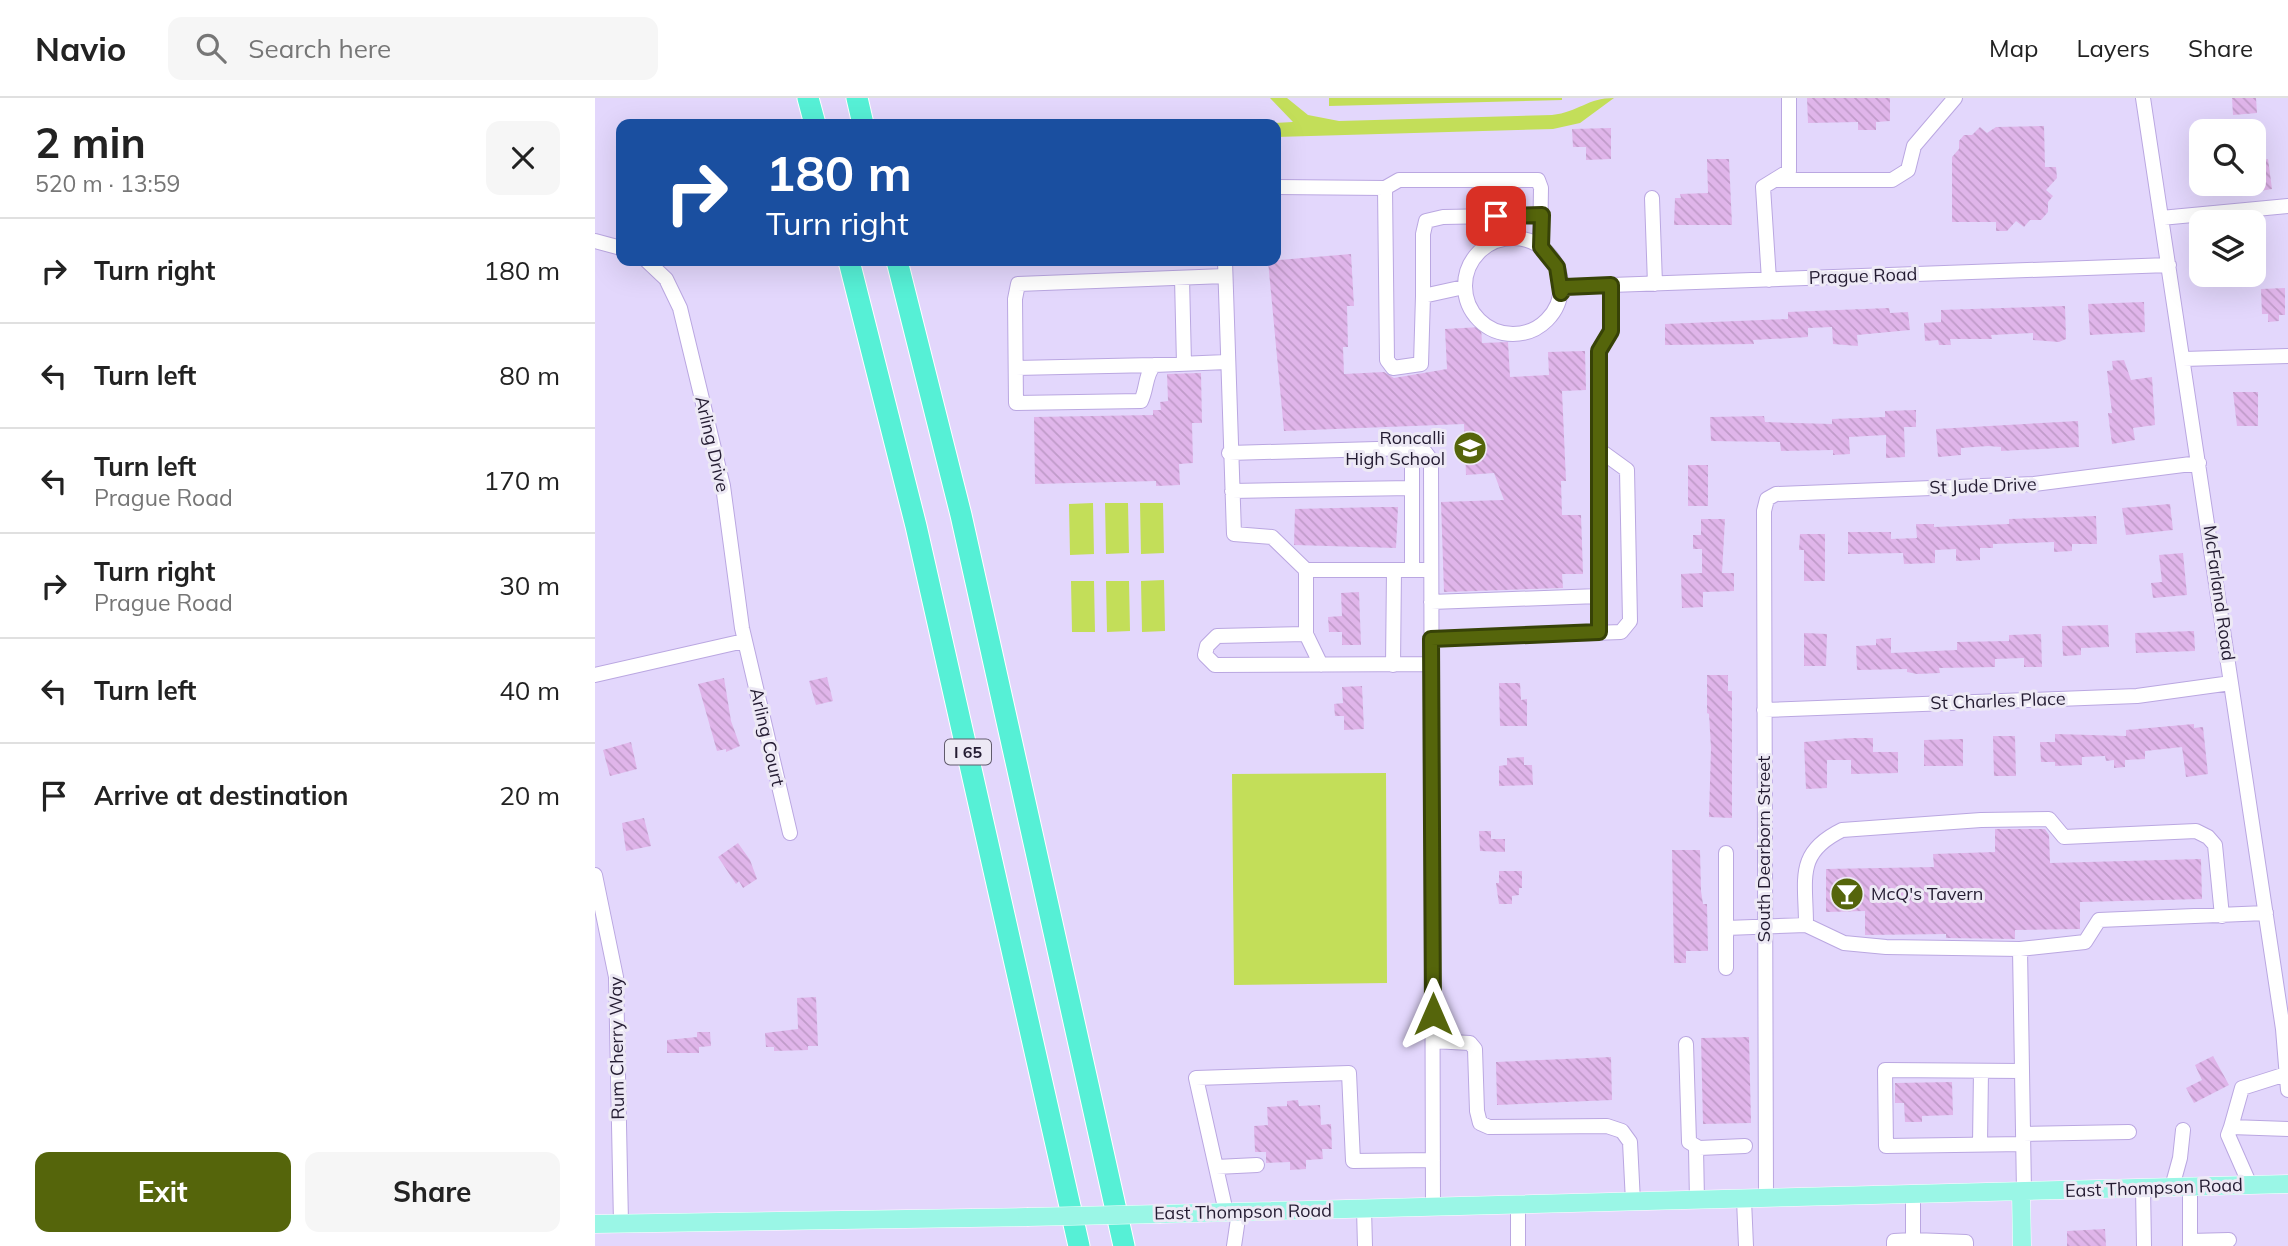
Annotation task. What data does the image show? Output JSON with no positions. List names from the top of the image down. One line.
{"streets":{"highway":["I 65"],"main road":["East Thompson Road"],"street":["Prague Road","Arling Drive","St Jude Drive","McFarland Road","St Charles Place","Arling Court","South Dearborn Street","Rum Cherry Way"]},"crossings":[["Prague Road","McFarland Road"],["Arling Drive","Arling Court"],["St Jude Drive","McFarland Road"],["St Jude Drive","South Dearborn Street"],["McFarland Road","St Charles Place"],["St Charles Place","South Dearborn Street"],["South Dearborn Street","East Thompson Road"],["Rum Cherry Way","East Thompson Road"]],"places":{"school or university":["Roncalli High School"],"bar":["McQ's Tavern"]},"page":{"header":"Navio","search":"Search here","nav":["Map","Layers","Share"],"heading":["2 min","520 m · 13:59"],"turn":["180 m","Turn right"],"list":[{"name":"Turn right","value":"180 m"},{"name":"Turn left","value":"80 m"},{"name":"Turn left","note":"Prague Road","value":"170 m"},{"name":"Turn right","note":"Prague Road","value":"30 m"},{"name":"Turn left","value":"40 m"},{"name":"Arrive at destination","value":"20 m"}],"buttons":["Exit","Share"]}}
